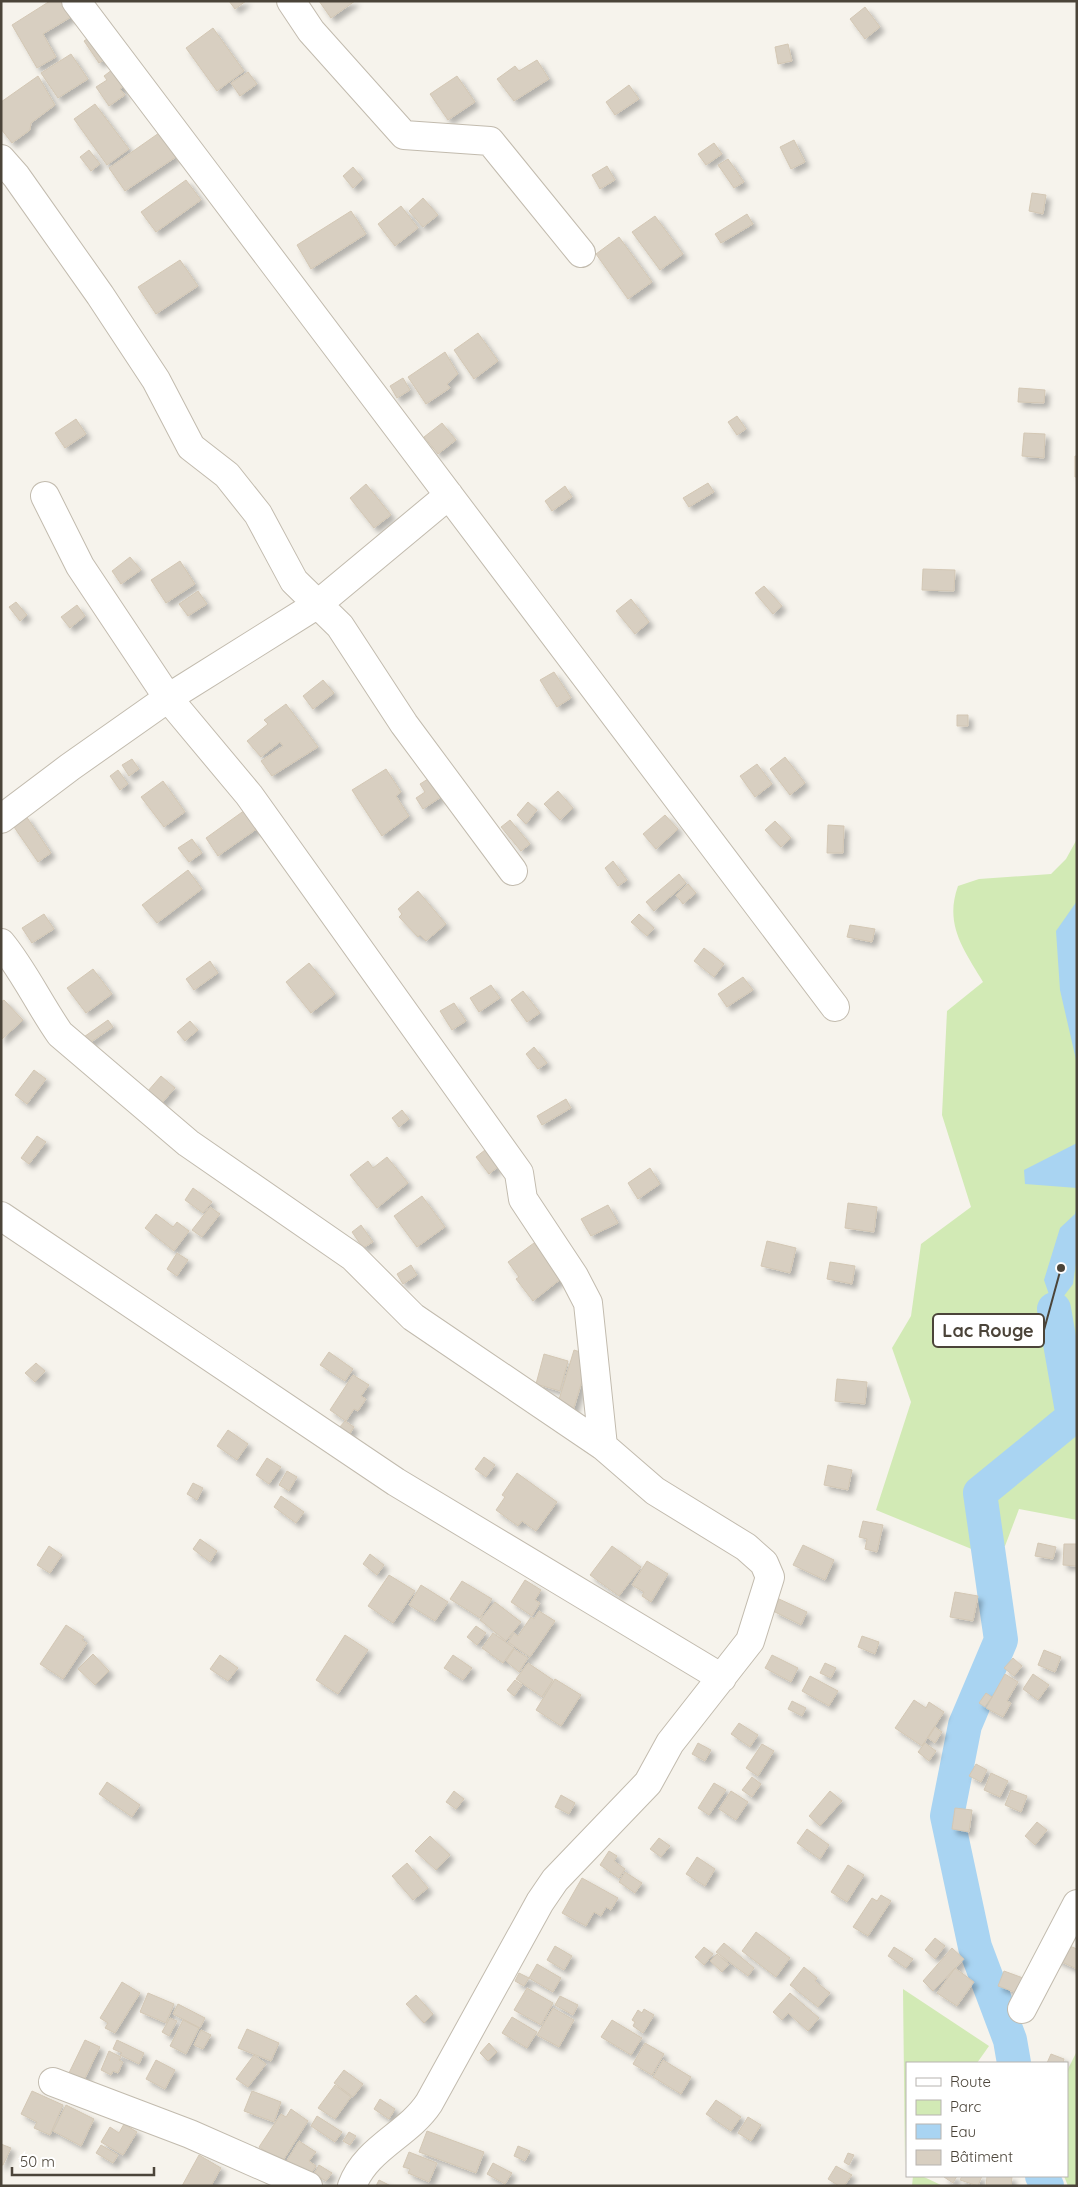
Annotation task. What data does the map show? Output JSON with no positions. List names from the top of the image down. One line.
{"places":["Lac Rouge"],"legend":["Route","Parc","Eau","Bâtiment"],"scale_bar":"50 m"}
